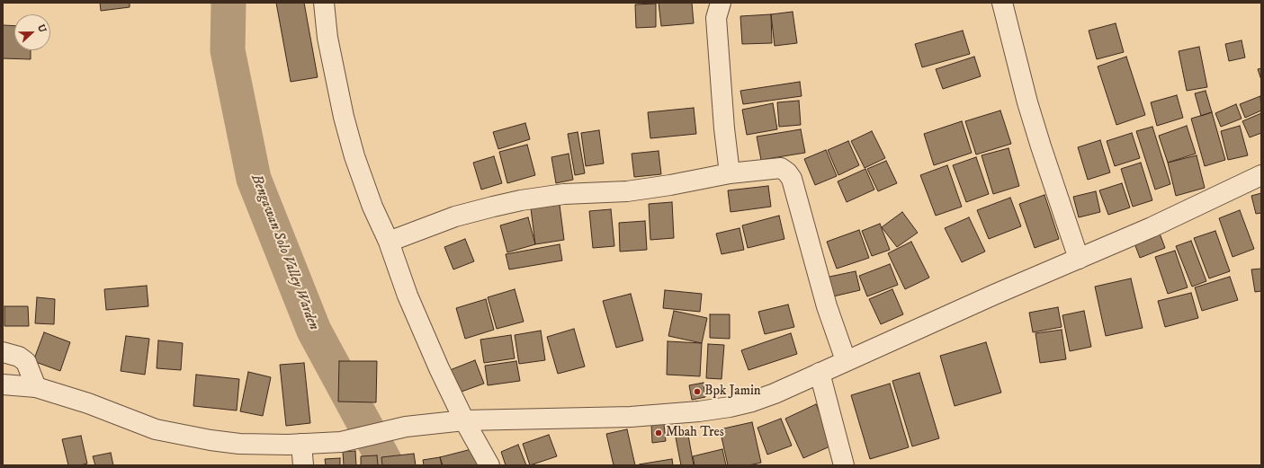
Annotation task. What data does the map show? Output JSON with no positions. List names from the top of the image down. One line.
{"water":["Bengawan Solo Valley Warden"],"places":["Bpk Jamin","Mbah Tres"],"north":"right"}
